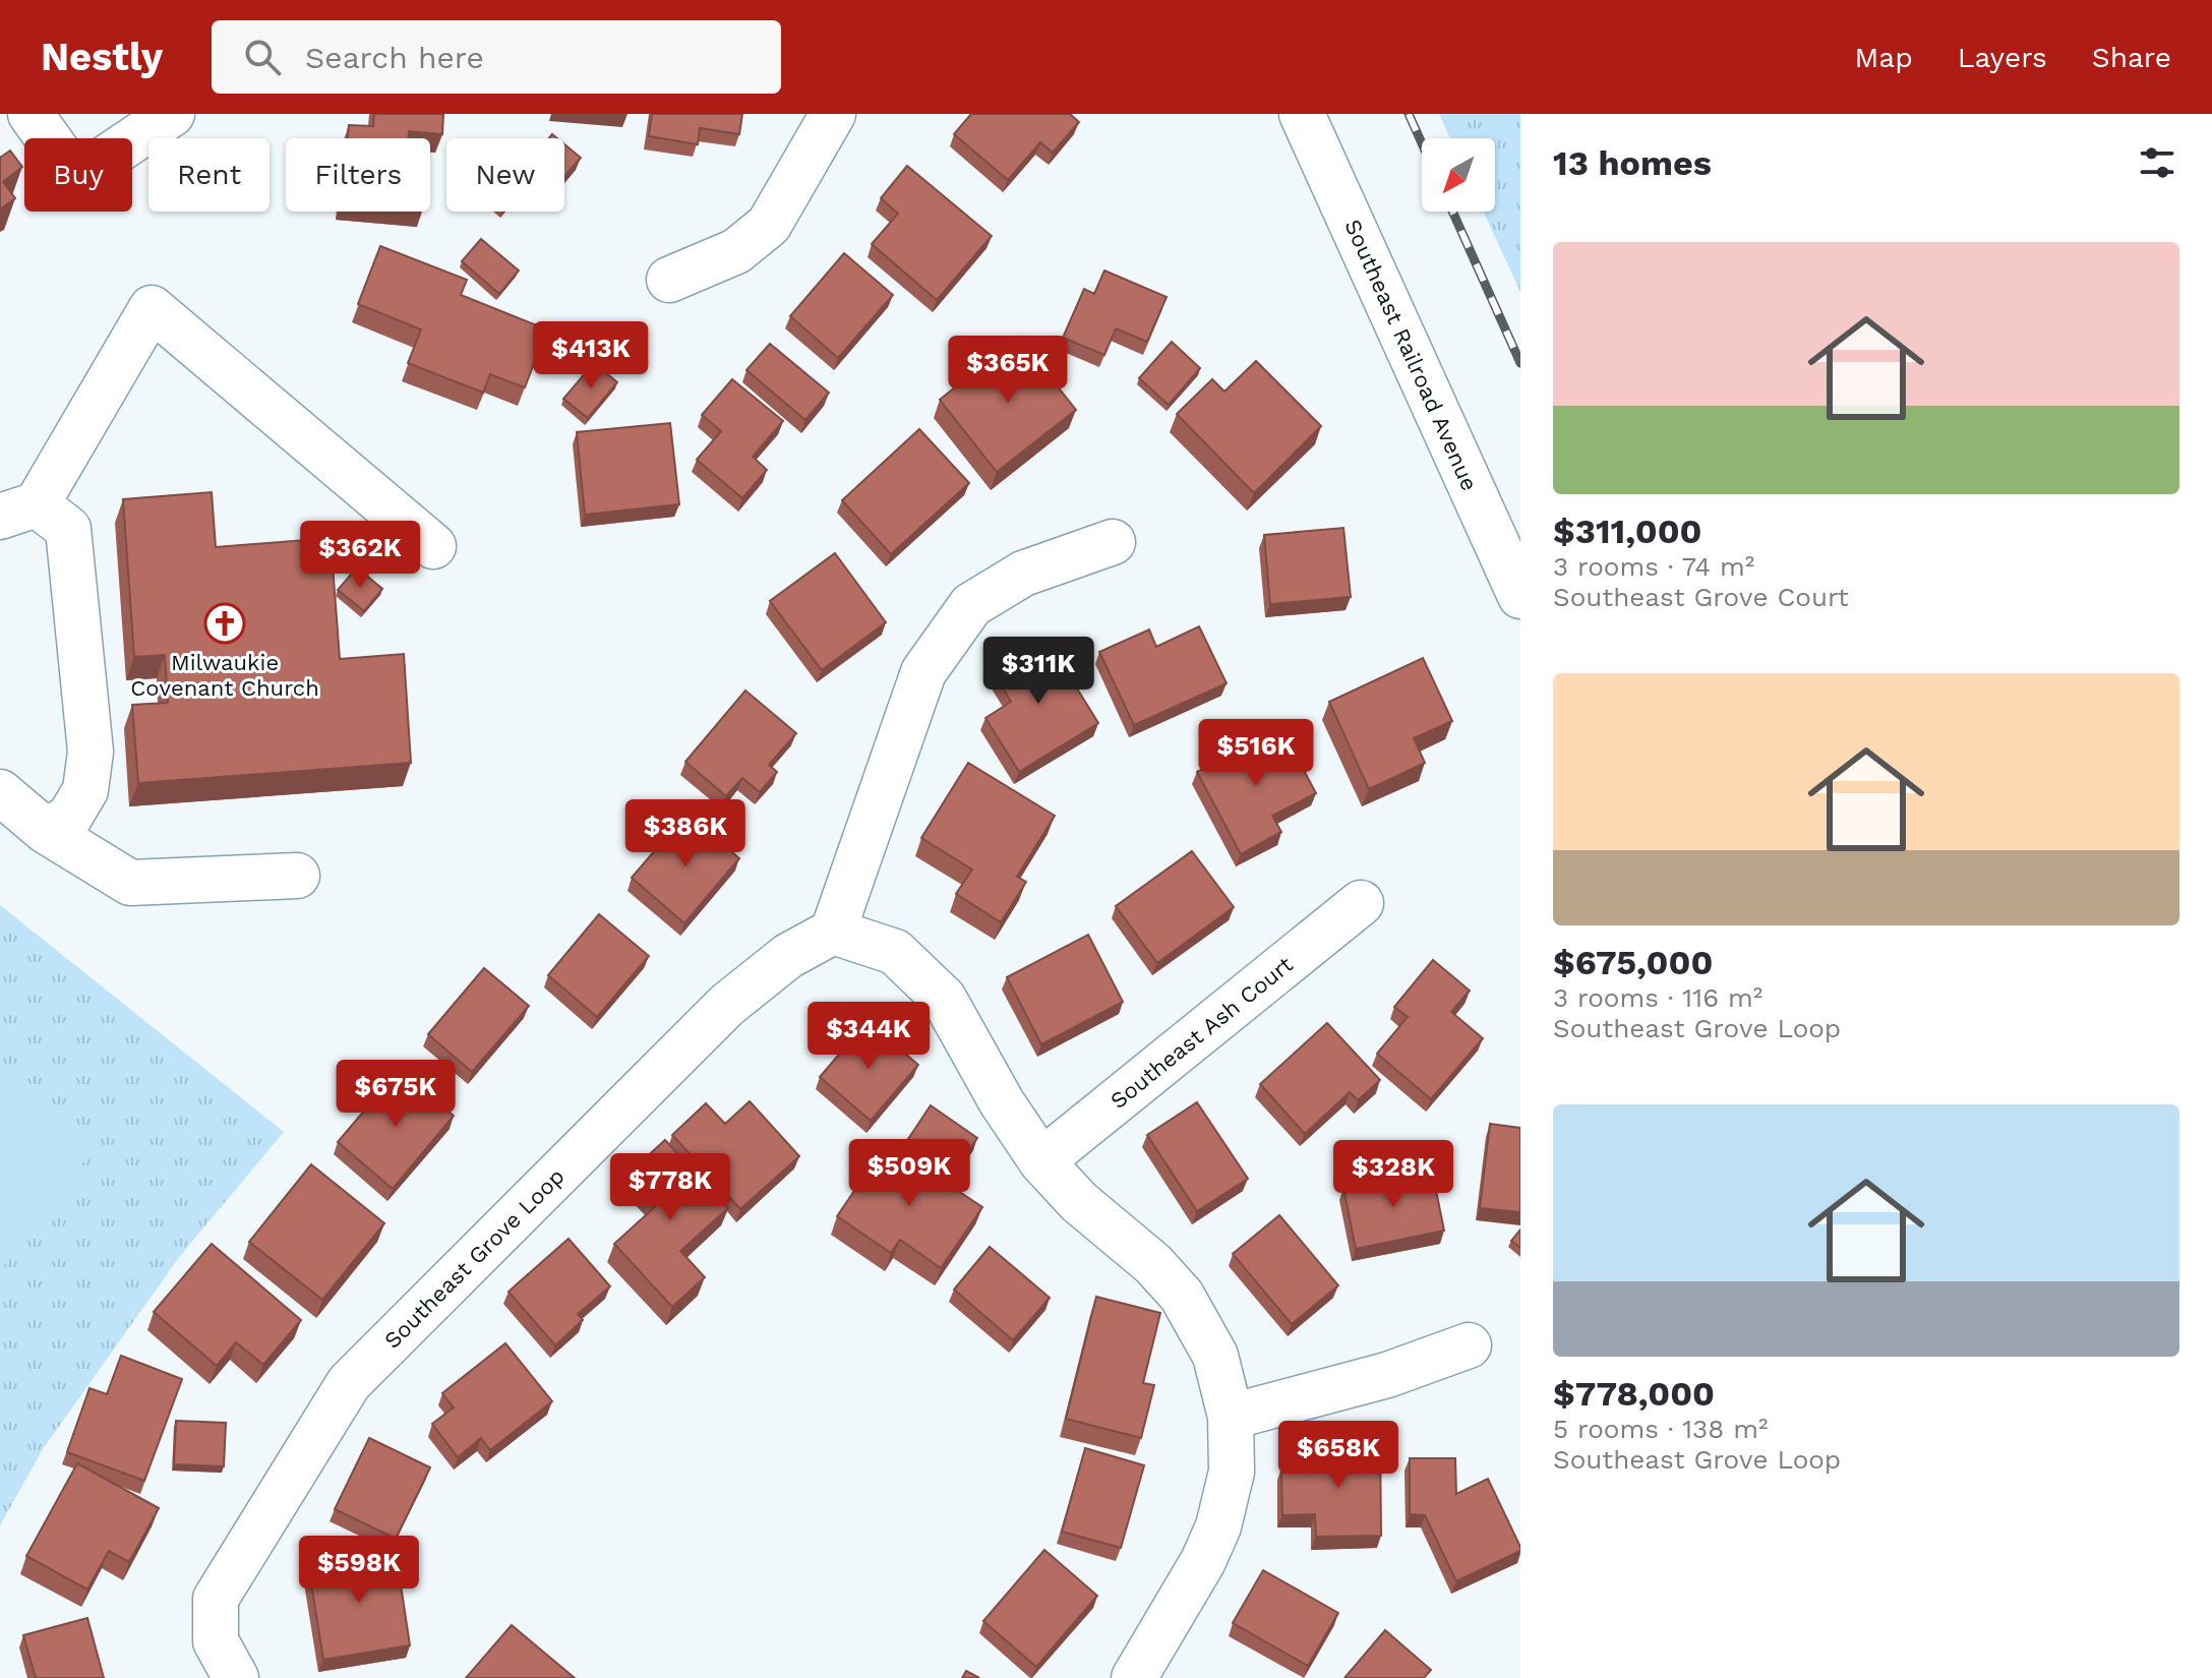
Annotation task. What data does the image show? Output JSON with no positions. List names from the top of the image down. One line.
{"streets":{"street":["Southeast Railroad Avenue","Southeast Ash Court","Southeast Grove Loop"]},"places":{"church":["Milwaukie Covenant Church"]},"north":"bottom left","page":{"header":"Nestly","search":"Search here","nav":["Map","Layers","Share"],"heading":"13 homes","chip":["Buy","Rent","Filters","New"],"list":[{"name":"$311,000","note":"3 rooms · 74 m² · Southeast Grove Court"},{"name":"$675,000","note":"3 rooms · 116 m² · Southeast Grove Loop"},{"name":"$778,000","note":"5 rooms · 138 m² · Southeast Grove Loop"}],"price":["$413K","$365K","$362K","$311K","$516K","$386K","$344K","$675K","$509K","$328K","$778K","$658K","$598K"]}}
